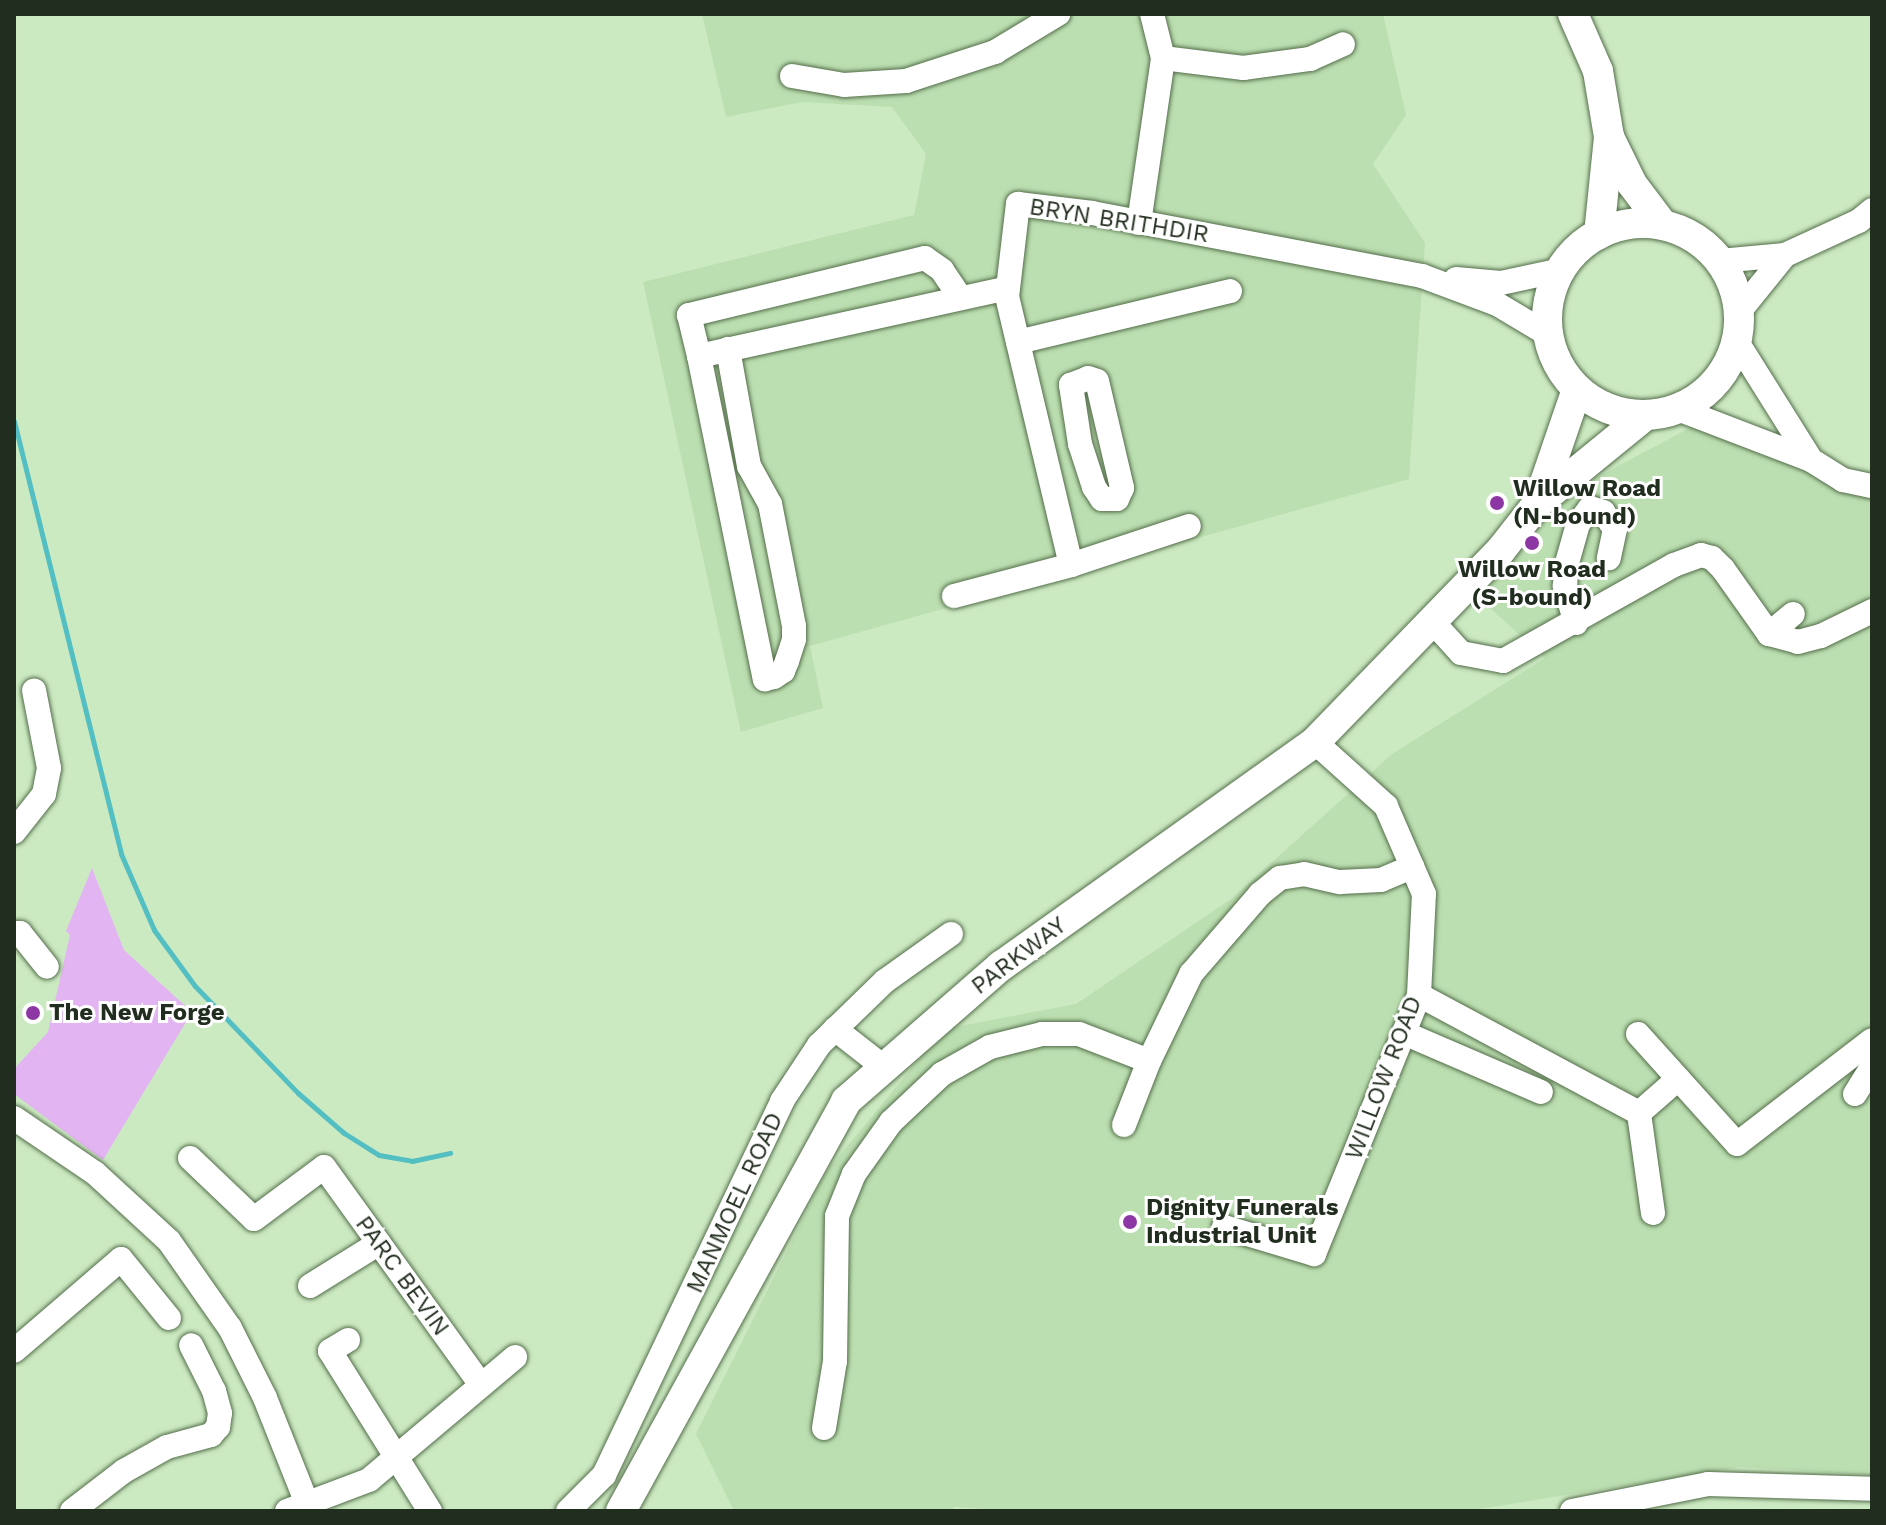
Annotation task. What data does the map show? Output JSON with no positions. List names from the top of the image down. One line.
{"streets":{"main road":["PARKWAY"],"street":["BRYN BRITHDIR","WILLOW ROAD","MANMOEL ROAD","PARC BEVIN"]},"crossings":[["PARKWAY","WILLOW ROAD"]],"places":["Willow Road (N-bound)","Willow Road (S-bound)","The New Forge","Dignity Funerals Industrial Unit"]}
